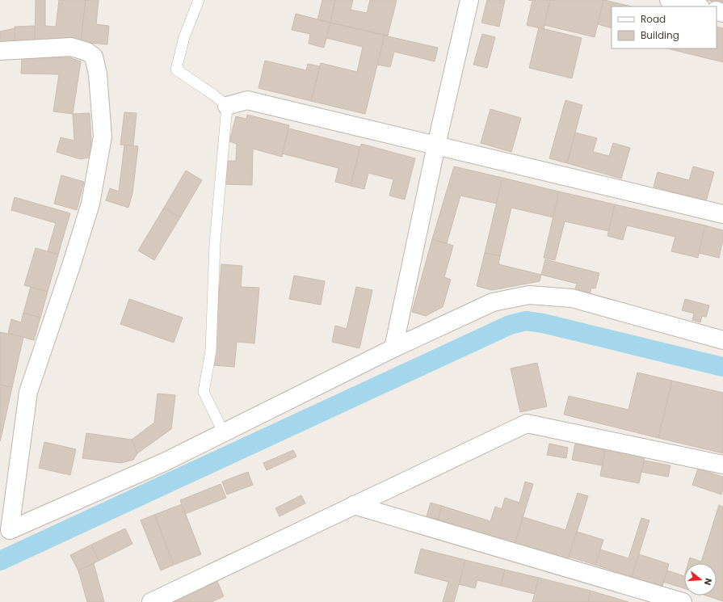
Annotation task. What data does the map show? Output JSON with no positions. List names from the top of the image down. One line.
{"legend":["Road","Building"],"north":"right"}
